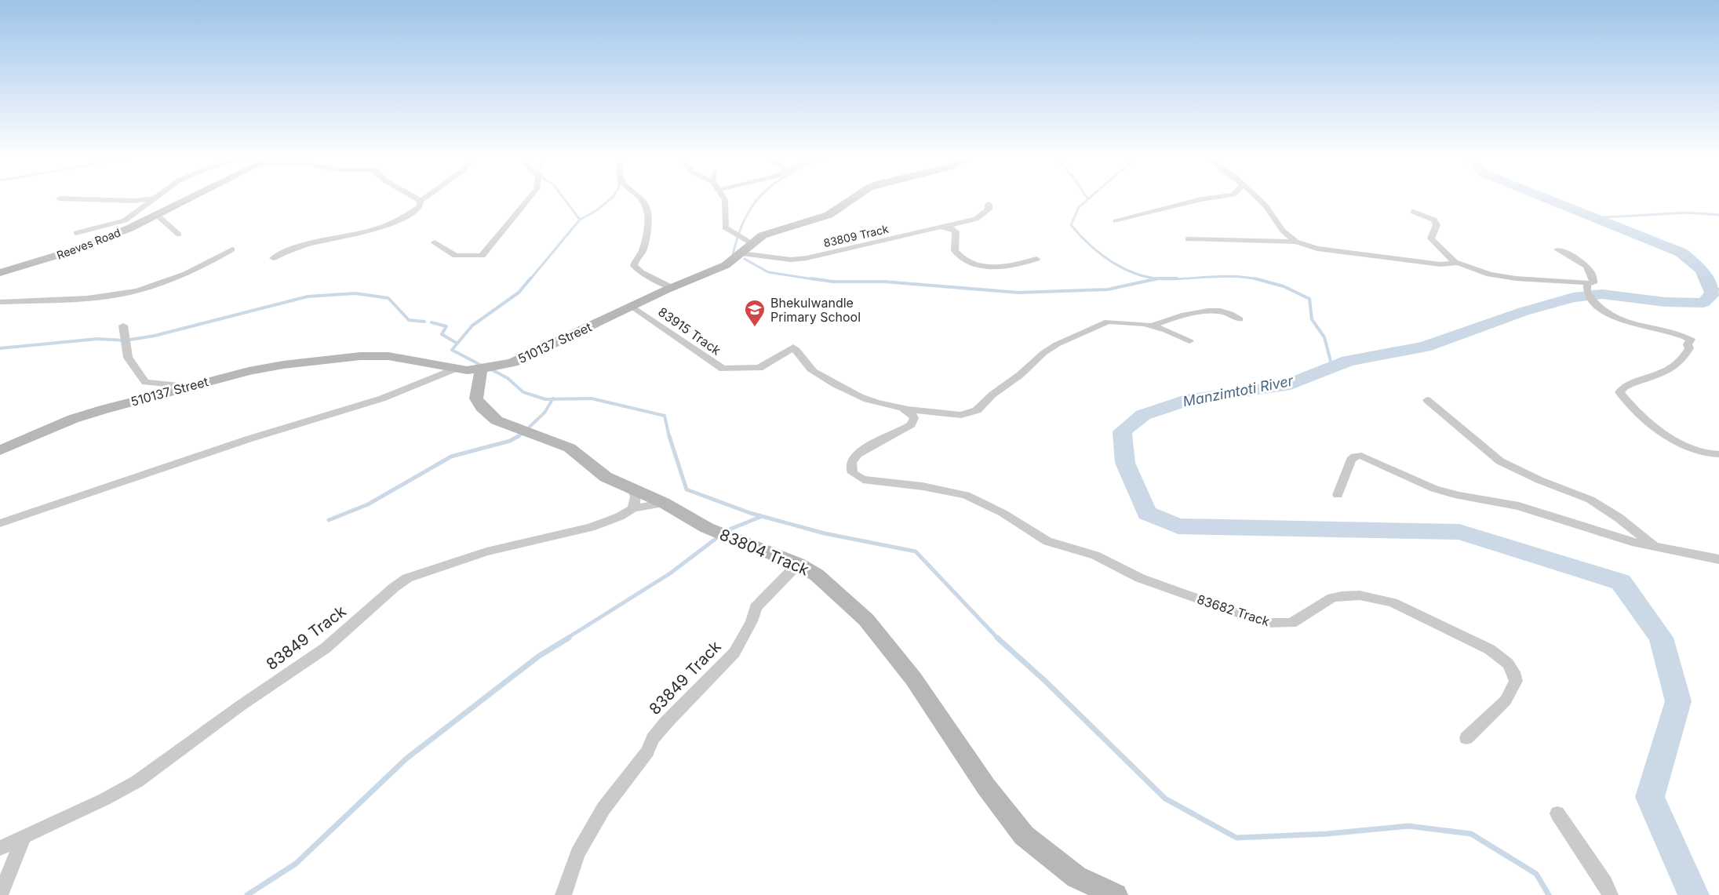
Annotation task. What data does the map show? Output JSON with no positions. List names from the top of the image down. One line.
{"streets":{"street":["83809 Track","Reeves Road","83915 Track","510137 Street","83804 Track","83682 Track","83849 Track"]},"crossings":[["83809 Track","510137 Street"],["83915 Track","510137 Street"],["83915 Track","83682 Track"],["510137 Street","83804 Track"],["83804 Track","83849 Track"]],"water":["Manzimtoti River"],"places":{"school or university":["Bhekulwandle Primary School"]}}
